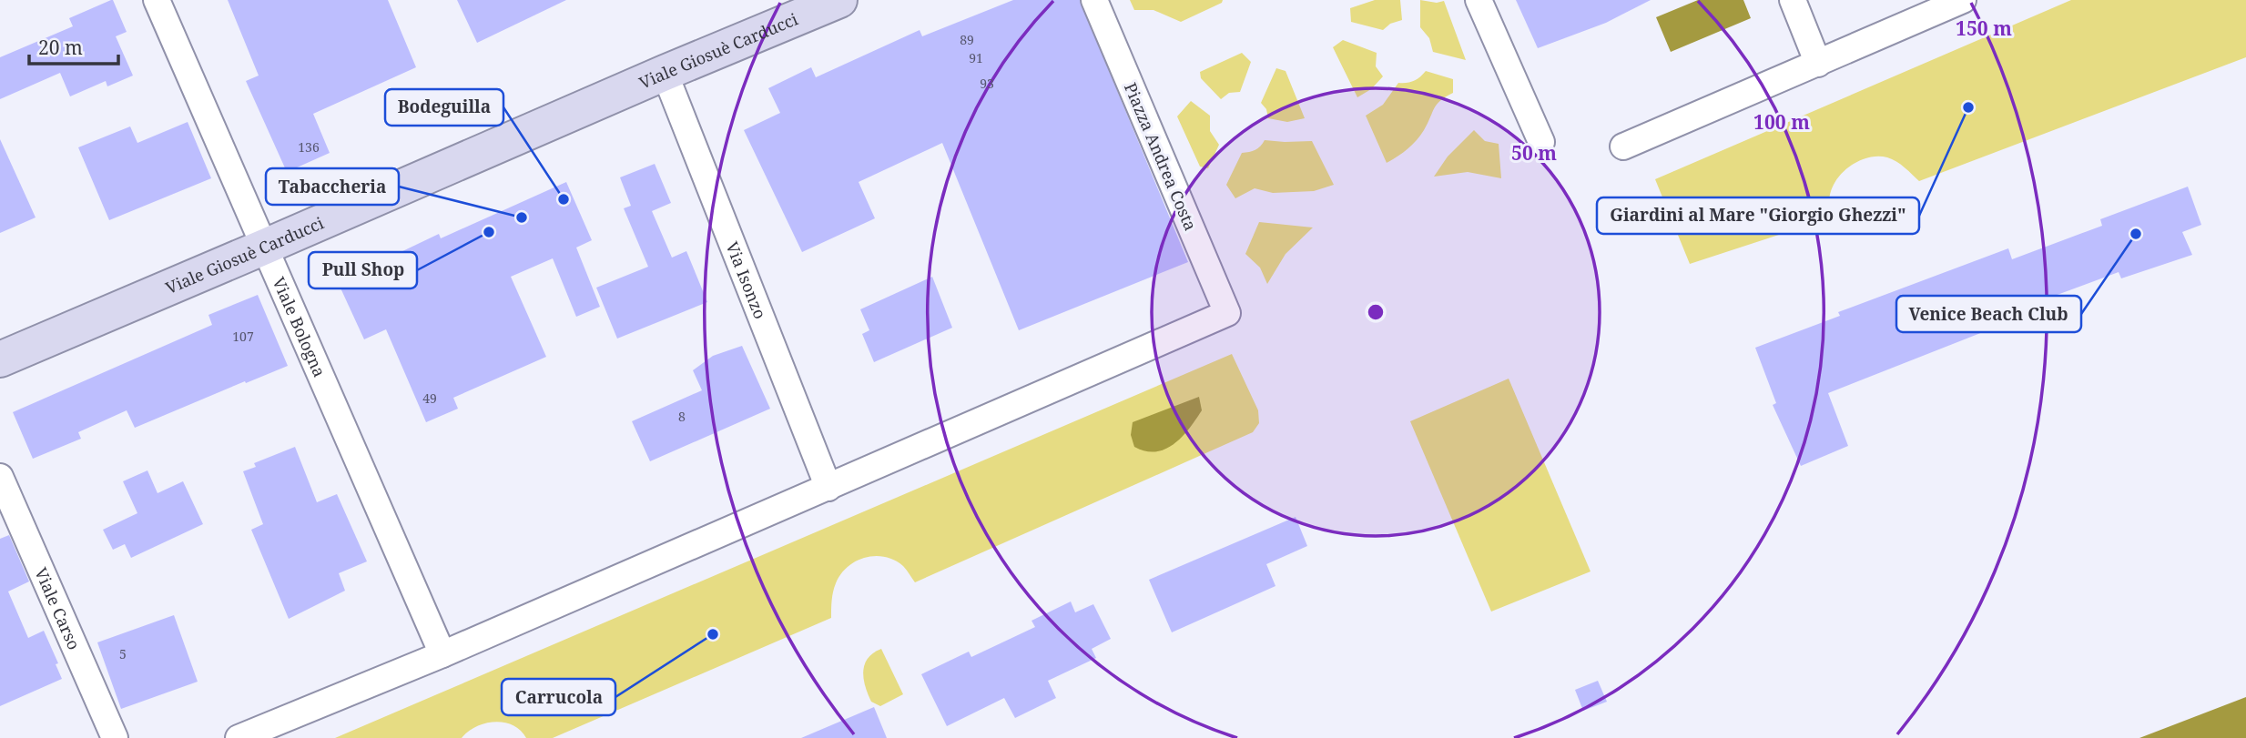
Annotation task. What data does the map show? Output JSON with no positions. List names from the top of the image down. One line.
{"streets":{"street":["Viale Giosuè Carducci","Piazza Andrea Costa","Via Isonzo","Viale Bologna","Viale Carso"]},"crossings":[["Viale Giosuè Carducci","Via Isonzo"],["Viale Giosuè Carducci","Viale Bologna"],["Piazza Andrea Costa","Via Isonzo"]],"places":["Giardini al Mare \"Giorgio Ghezzi\"","Bodeguilla","Tabaccheria","Pull Shop","Venice Beach Club","Carrucola"],"house_numbers":["89","91","93","136","107","49","8","5"],"scale_bar":"20 m","rings":["150 m","100 m","50 m"]}
